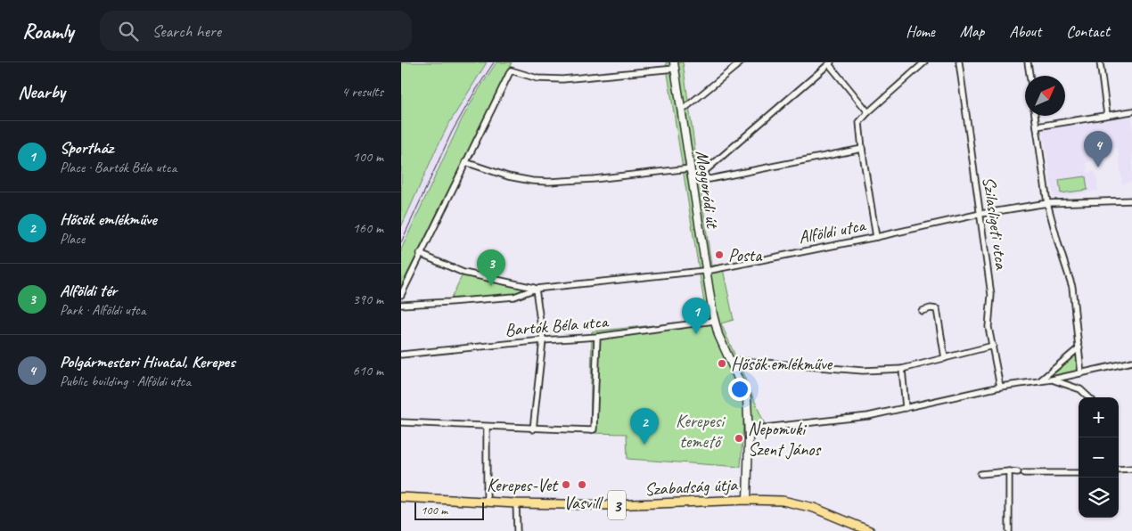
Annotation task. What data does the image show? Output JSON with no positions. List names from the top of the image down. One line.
{"streets":{"main road":["Szabadság útja","3"],"street":["Mogyoródi út","Szilasligeti utca","Alföldi utca","Bartók Béla utca"]},"crossings":[["Mogyoródi út","Alföldi utca"],["Mogyoródi út","Bartók Béla utca"],["Mogyoródi út","Szabadság útja"],["Szilasligeti utca","Alföldi utca"]],"parks":["Kerepesi temető"],"places":["Posta","Hősők emlékműve","Nepomuki Szent János","Kerepes-Vet","Vasvill"],"scale_bar":"100 m","north":"top right","page":{"header":"Roamly","search":"Search here","nav":["Home","Map","About","Contact"],"heading":["Nearby","4 results"],"list":[{"mark":"1","name":"Sportház","note":"Place · Bartók Béla utca","value":"100 m"},{"mark":"2","name":"Hősök emlékműve","note":"Place","value":"160 m"},{"mark":"3","name":"Alföldi tér","note":"Park · Alföldi utca","value":"390 m"},{"mark":"4","name":"Polgármesteri Hivatal, Kerepes","note":"Public building · Alföldi utca","value":"610 m"}],"pins":["4","3","1","2"],"map_buttons":["+","−"],"scale":"100 m"}}
